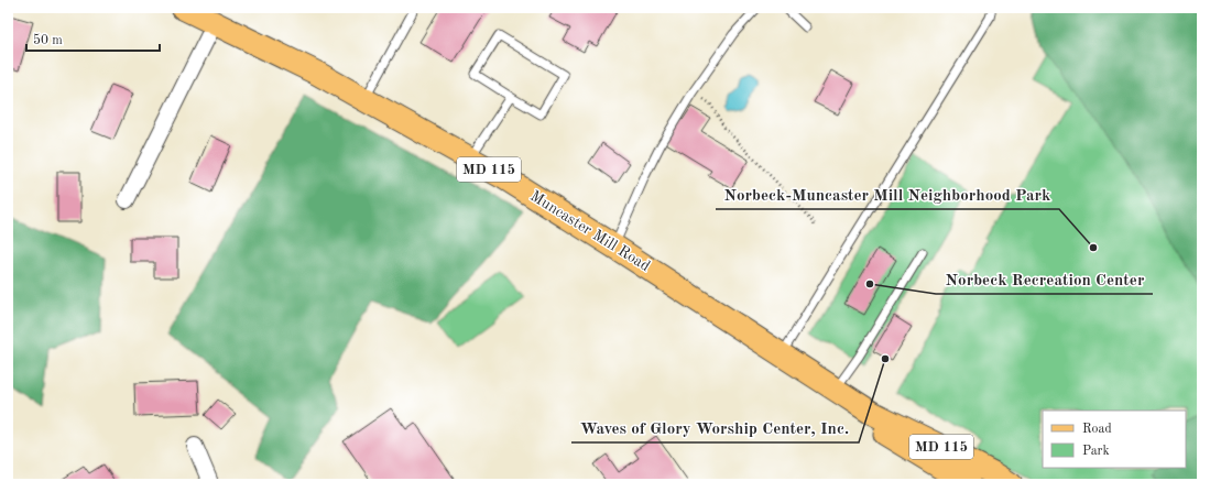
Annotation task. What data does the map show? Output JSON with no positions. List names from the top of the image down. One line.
{"streets":{"main road":["MD 115","Muncaster Mill Road"]},"places":["Norbeck-Muncaster Mill Neighborhood Park","Norbeck Recreation Center","Waves of Glory Worship Center, Inc."],"legend":["Road","Park"],"scale_bar":"50 m"}
